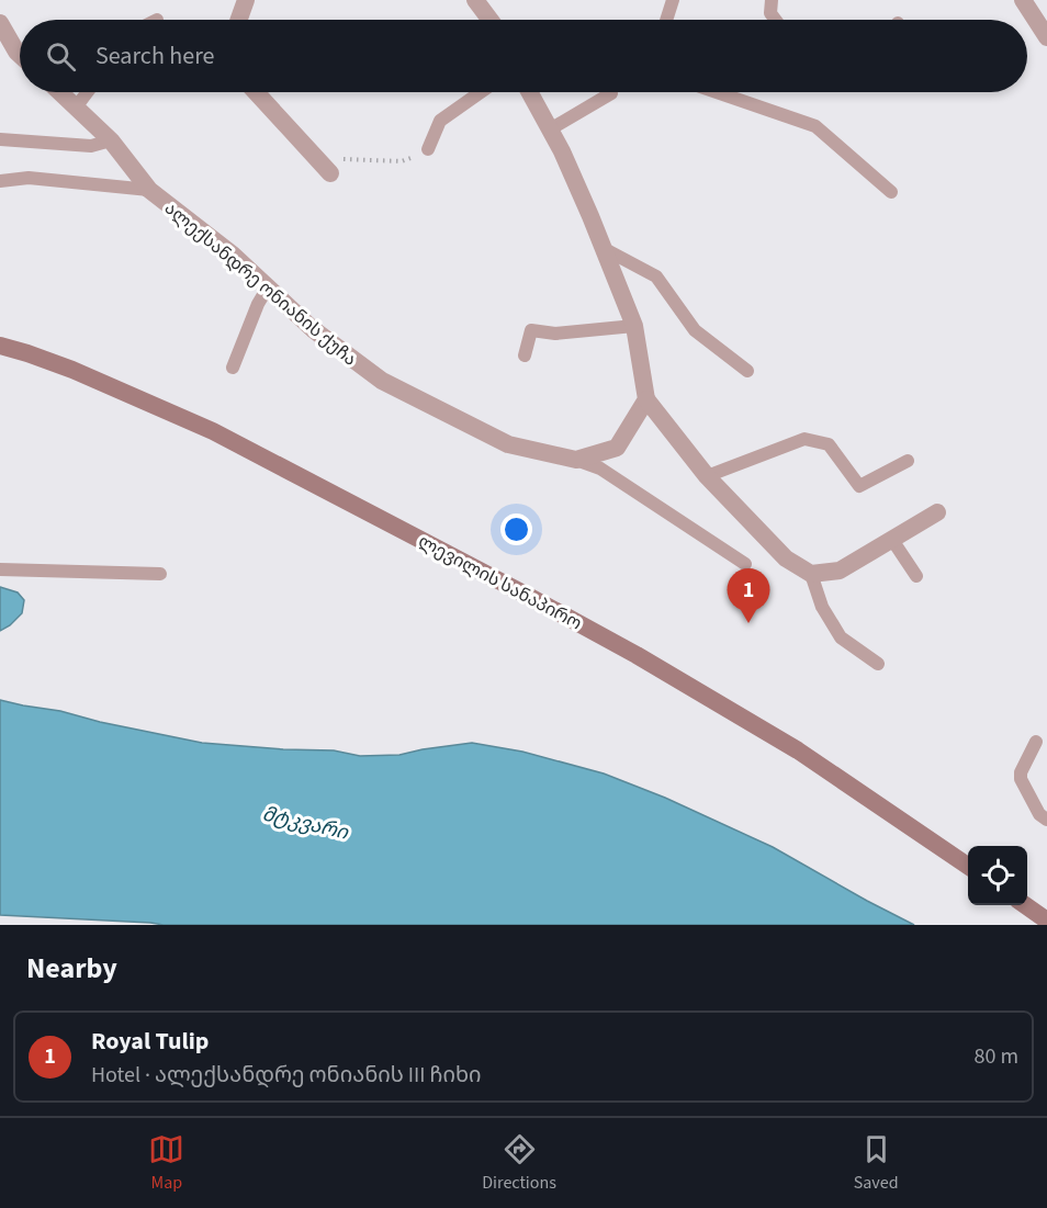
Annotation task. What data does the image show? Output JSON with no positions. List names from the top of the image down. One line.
{"streets":{"main road":["ლევილის სანაპირო"],"street":["ალექსანდრე ონიანის ქუჩა"]},"water":["მტკვარი"],"page":{"search":"Search here","pins":"1","heading":"Nearby","list":[{"mark":"1","name":"Royal Tulip","note":"Hotel · ალექსანდრე ონიანის III ჩიხი","value":"80 m"}],"nav":["Map","Directions","Saved"]}}
